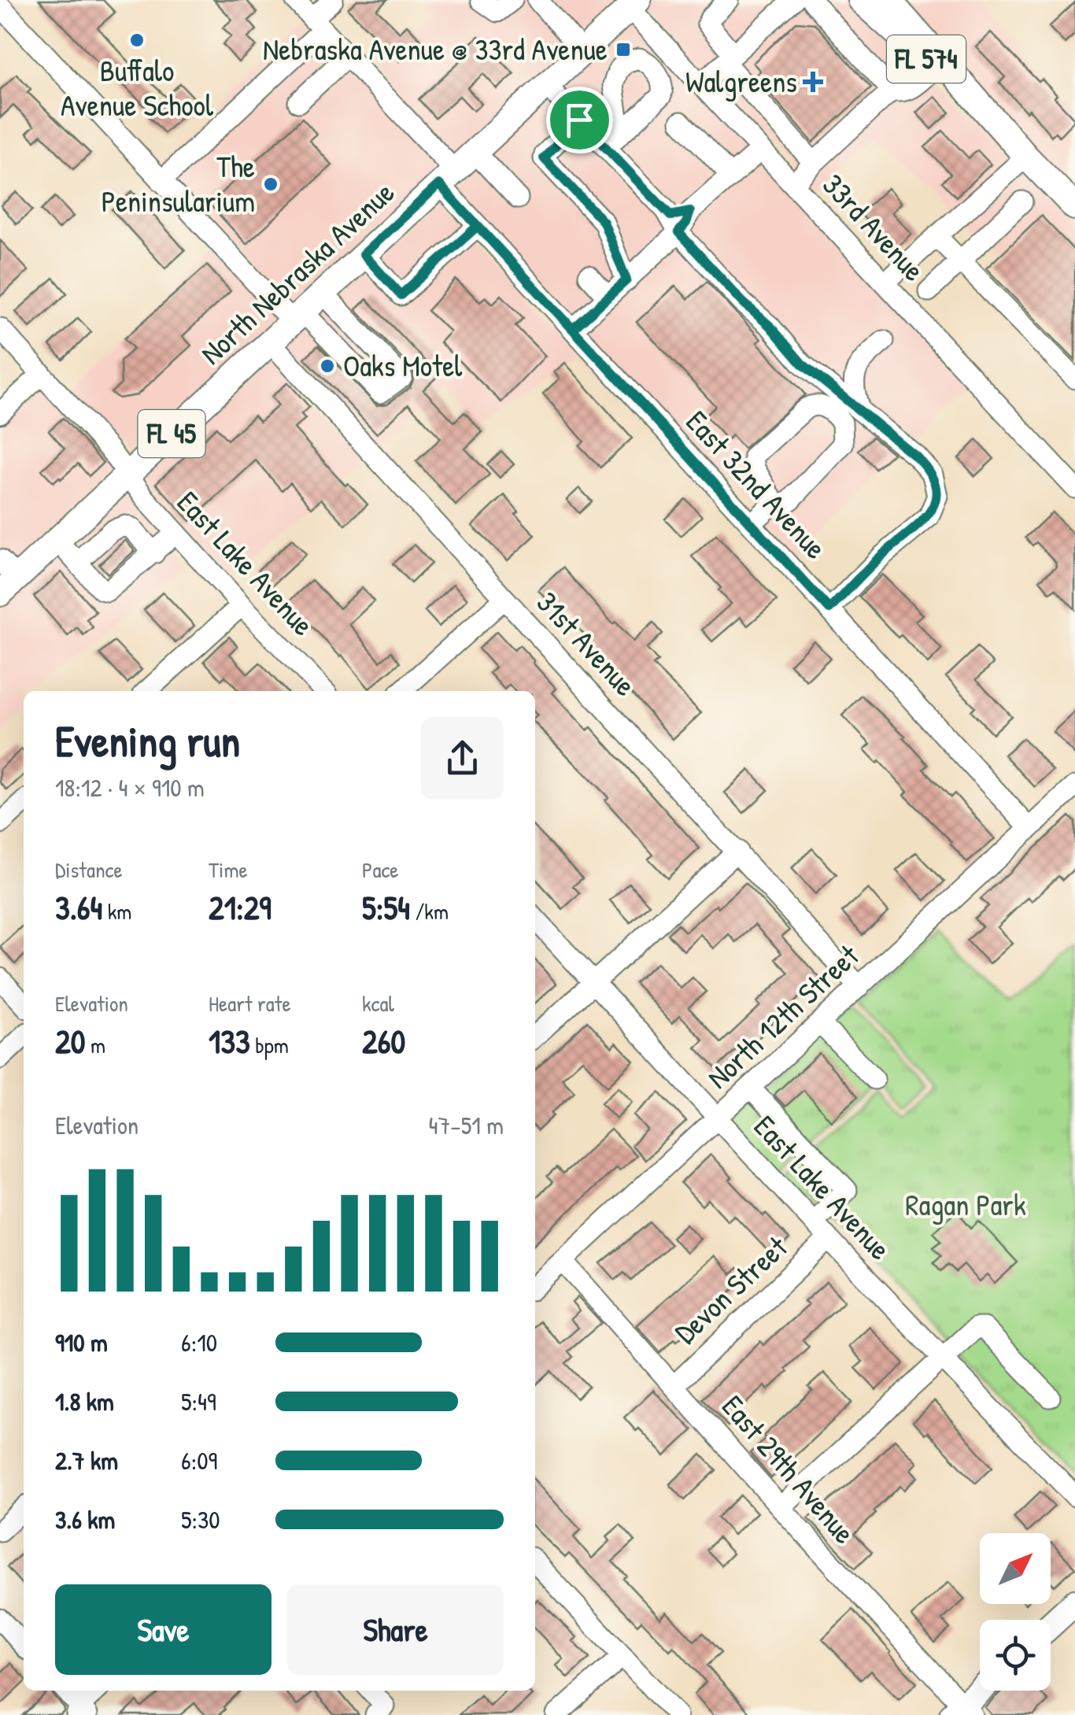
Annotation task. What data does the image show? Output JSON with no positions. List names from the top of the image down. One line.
{"streets":{"main road":["FL 574","North Nebraska Avenue","FL 45"],"street":["33rd Avenue","East 32nd Avenue","East Lake Avenue","31st Avenue","North 12th Street","Devon Street","East 29th Avenue"]},"crossings":[["33rd Avenue","North Nebraska Avenue"],["North Nebraska Avenue","East 32nd Avenue"],["North Nebraska Avenue","East Lake Avenue"],["North Nebraska Avenue","31st Avenue"],["East 32nd Avenue","North 12th Street"],["East Lake Avenue","North 12th Street"],["East Lake Avenue","Devon Street"],["31st Avenue","North 12th Street"],["North 12th Street","East 29th Avenue"],["Devon Street","East 29th Avenue"]],"parks":["Ragan Park"],"places":{"other":["Buffalo Avenue School","The Peninsularium","Oaks Motel"],"transit":["Nebraska Avenue @ 33rd Avenue"],"health":["Walgreens"]},"north":"top right","page":{"heading":["Evening run","18:12 · 4 × 910 m"],"stats":[["Distance","3.64 km"],["Time","21:29"],["Pace","5:54 /km"],["Elevation","20 m"],["Heart rate","133 bpm"],["kcal","260"]],"chart":["Elevation","47–51 m"],"list":[{"name":"910 m","note":"6:10"},{"name":"1.8 km","note":"5:49"},{"name":"2.7 km","note":"6:09"},{"name":"3.6 km","note":"5:30"}],"buttons":["Save","Share"]}}
